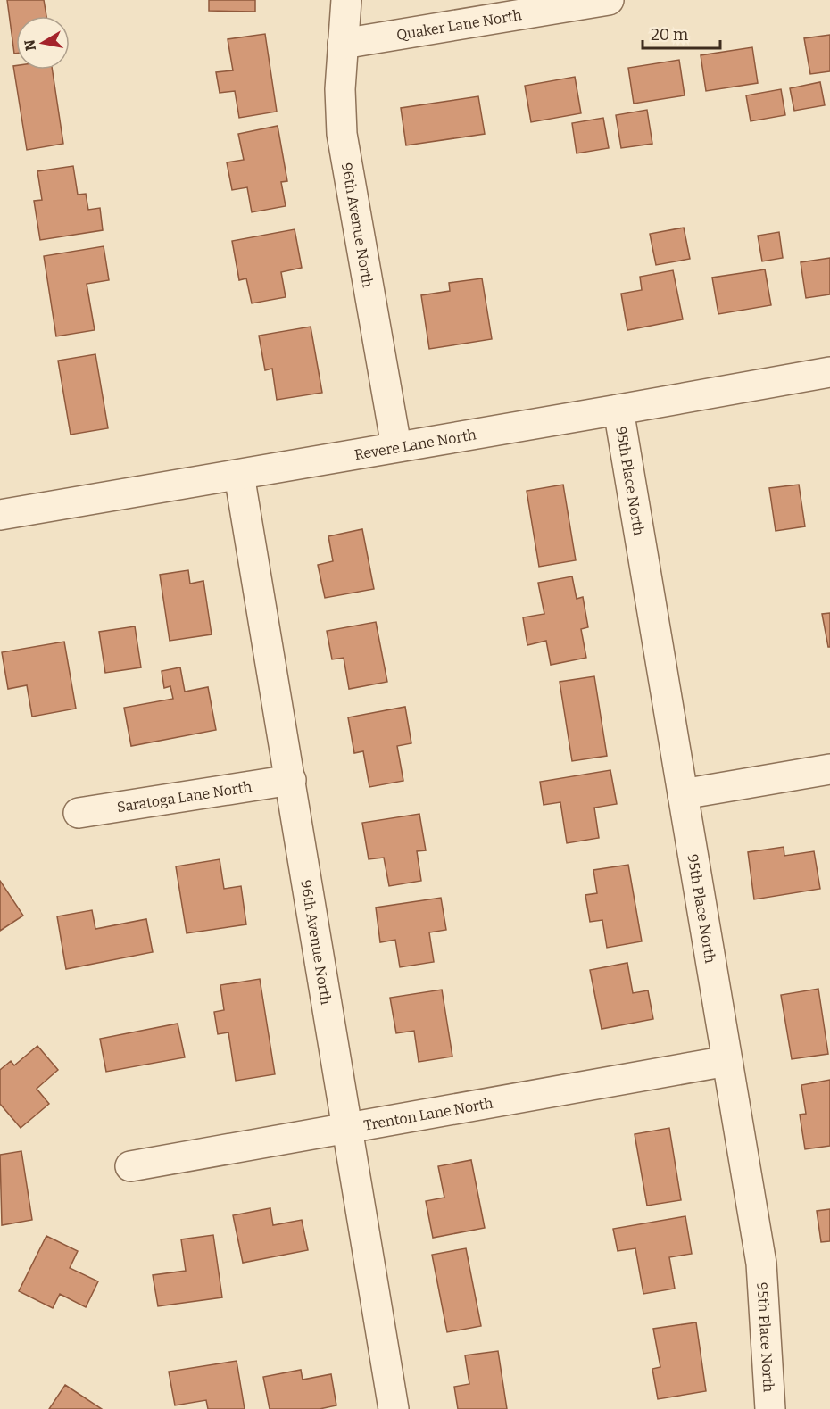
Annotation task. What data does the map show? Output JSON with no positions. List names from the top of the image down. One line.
{"streets":{"street":["Quaker Lane North","96th Avenue North","Revere Lane North","95th Place North","Saratoga Lane North","Trenton Lane North"]},"crossings":[["Quaker Lane North","96th Avenue North"],["96th Avenue North","Revere Lane North"],["96th Avenue North","Saratoga Lane North"],["96th Avenue North","Trenton Lane North"],["Revere Lane North","95th Place North"],["95th Place North","Trenton Lane North"]],"scale_bar":"20 m","north":"left"}
